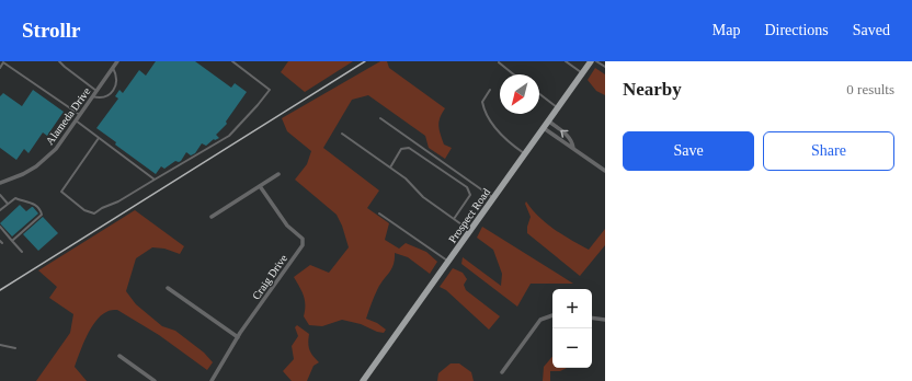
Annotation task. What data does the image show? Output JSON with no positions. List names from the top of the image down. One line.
{"streets":{"main road":["Prospect Road"],"street":["Alameda Drive","Craig Drive"]},"north":"bottom left","page":{"header":"Strollr","nav":["Map","Directions","Saved"],"heading":["Nearby","0 results"],"buttons":["Save","Share"],"map_buttons":["+","−"]}}
